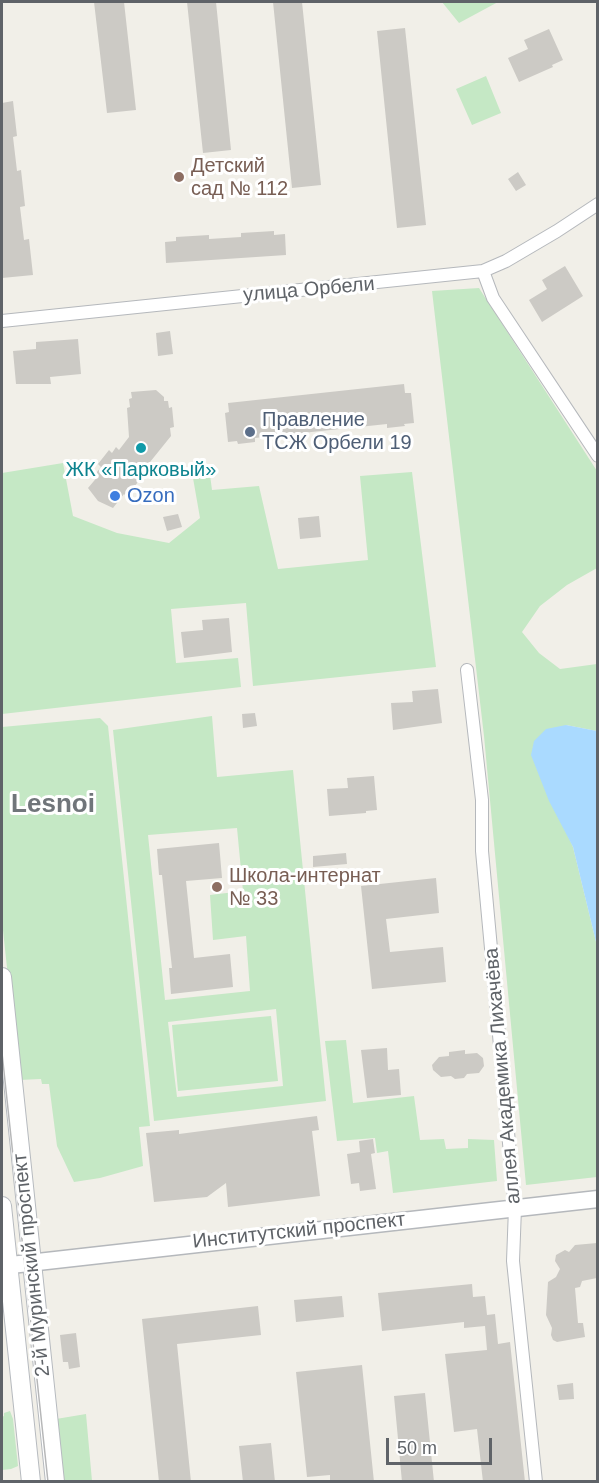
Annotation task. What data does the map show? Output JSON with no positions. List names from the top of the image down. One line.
{"streets":{"main road":["2-й Муринский проспект"],"street":["улица Орбели","аллея Академика Лихачёва","Институтский проспект"]},"crossings":[["аллея Академика Лихачёва","Институтский проспект"],["Институтский проспект","2-й Муринский проспект"]],"districts":["Lesnoi"],"places":["Детский сад № 112","Правление ТСЖ Орбели 19","ЖК «Парковый»","Ozon","Школа-интернат № 33"],"scale_bar":"50 m"}
